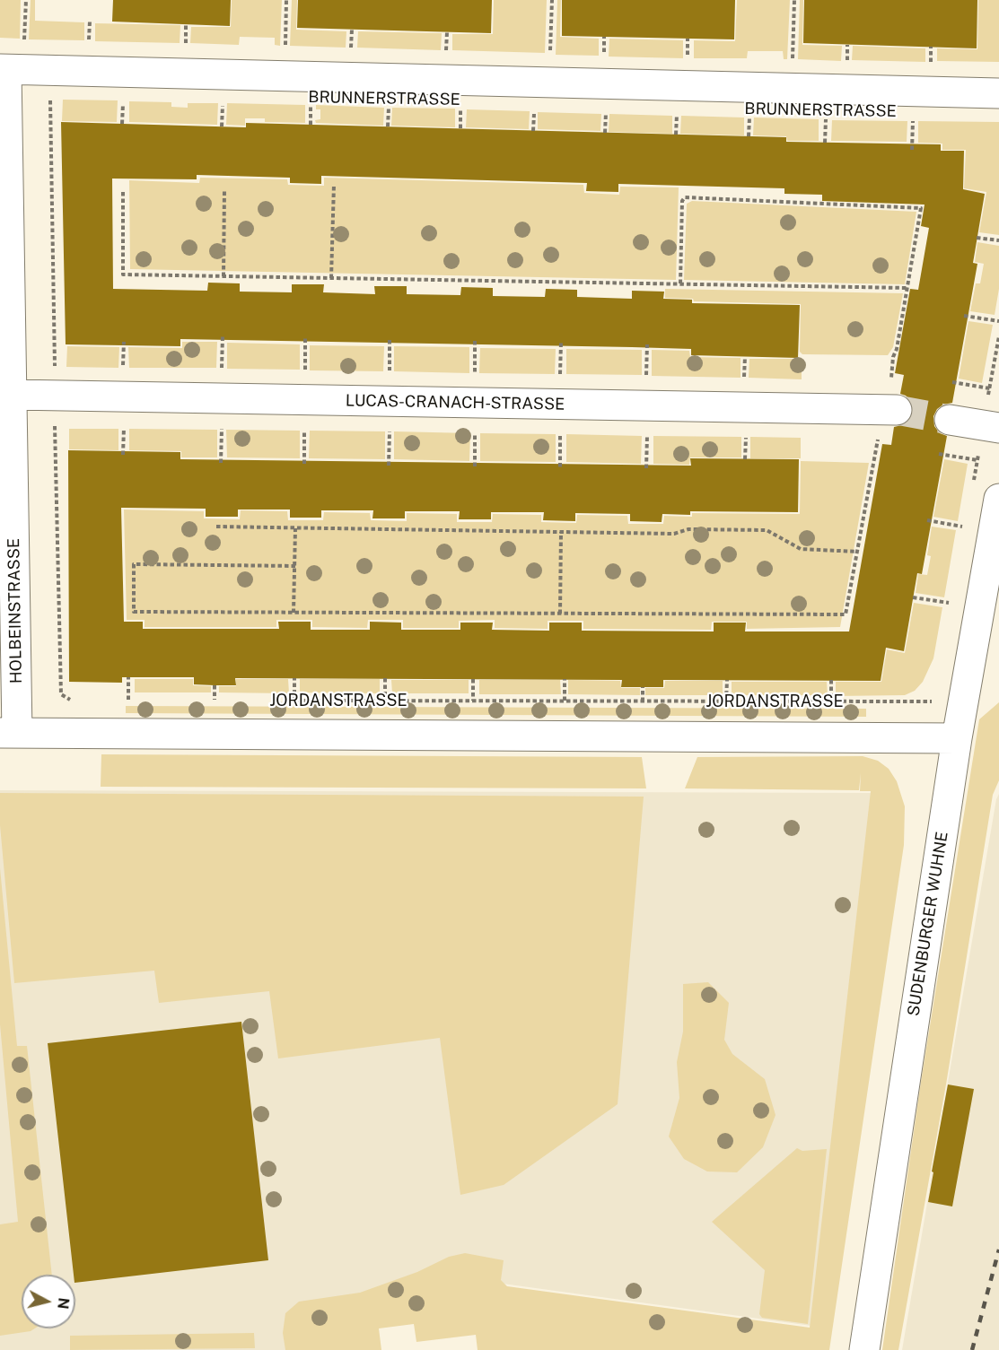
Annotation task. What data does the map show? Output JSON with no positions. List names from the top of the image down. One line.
{"streets":{"street":["BRUNNERSTRASSE","LUCAS-CRANACH-STRASSE","HOLBEINSTRASSE","JORDANSTRASSE","SUDENBURGER WUHNE"]},"crossings":[["BRUNNERSTRASSE","HOLBEINSTRASSE"],["LUCAS-CRANACH-STRASSE","HOLBEINSTRASSE"],["HOLBEINSTRASSE","JORDANSTRASSE"],["JORDANSTRASSE","SUDENBURGER WUHNE"]],"north":"right"}
